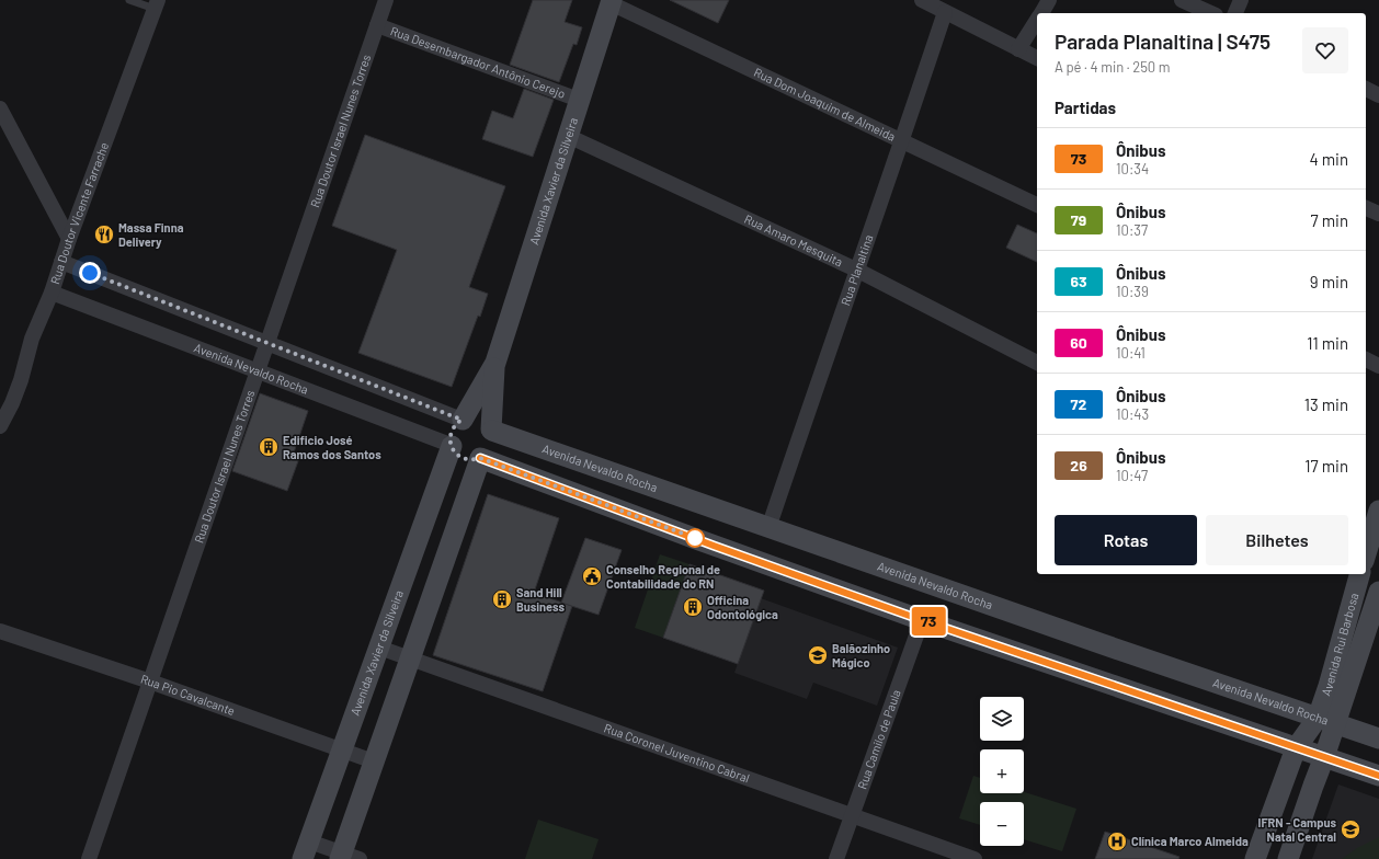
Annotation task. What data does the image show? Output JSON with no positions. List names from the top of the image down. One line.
{"streets":{"main road":["Avenida Xavier da Silveira","Avenida Nevaldo Rocha","Avenida Rui Barbosa"],"street":["Rua Desembargador Antônio Cerejo","Rua Dom Joaquim de Almeida","Rua Doutor Israel Nunes Torres","Rua Doutor Vicente Farrache","Rua Amaro Mesquita","Rua Planaltina","Rua Pio Cavalcante","Rua Camilo de Paula","Rua Coronel Juventino Cabral"]},"crossings":[["Rua Desembargador Antônio Cerejo","Rua Doutor Israel Nunes Torres"],["Rua Desembargador Antônio Cerejo","Avenida Xavier da Silveira"],["Rua Dom Joaquim de Almeida","Avenida Xavier da Silveira"],["Rua Dom Joaquim de Almeida","Rua Planaltina"],["Rua Doutor Israel Nunes Torres","Avenida Nevaldo Rocha"],["Rua Doutor Israel Nunes Torres","Rua Pio Cavalcante"],["Avenida Xavier da Silveira","Rua Amaro Mesquita"],["Avenida Xavier da Silveira","Avenida Nevaldo Rocha"],["Avenida Xavier da Silveira","Rua Pio Cavalcante"],["Avenida Xavier da Silveira","Rua Coronel Juventino Cabral"],["Rua Doutor Vicente Farrache","Avenida Nevaldo Rocha"],["Rua Amaro Mesquita","Rua Planaltina"],["Rua Planaltina","Avenida Nevaldo Rocha"],["Avenida Nevaldo Rocha","Avenida Rui Barbosa"],["Rua Camilo de Paula","Rua Coronel Juventino Cabral"]],"places":{"restaurant":["Massa Finna Delivery"],"building":["Edificio José Ramos dos Santos","Sand Hill Business","Officina Odontológica"],"public building":["Conselho Regional de Contabilidade do RN"],"school or university":["Balãozinho Mágico","IFRN - Campus Natal Central"],"hospital":["Clínica Marco Almeida"]},"lines":["bus line 73"],"page":{"on_map":"73","heading":[["Parada Planaltina | S475","A pé · 4 min · 250 m"],"Partidas"],"list":[{"mark":"73","name":"Ônibus","note":"10:34","value":"4 min"},{"mark":"79","name":"Ônibus","note":"10:37","value":"7 min"},{"mark":"63","name":"Ônibus","note":"10:39","value":"9 min"},{"mark":"60","name":"Ônibus","note":"10:41","value":"11 min"},{"mark":"72","name":"Ônibus","note":"10:43","value":"13 min"},{"mark":"26","name":"Ônibus","note":"10:47","value":"17 min"}],"buttons":["Rotas","Bilhetes"],"map_buttons":["+","−"]}}
